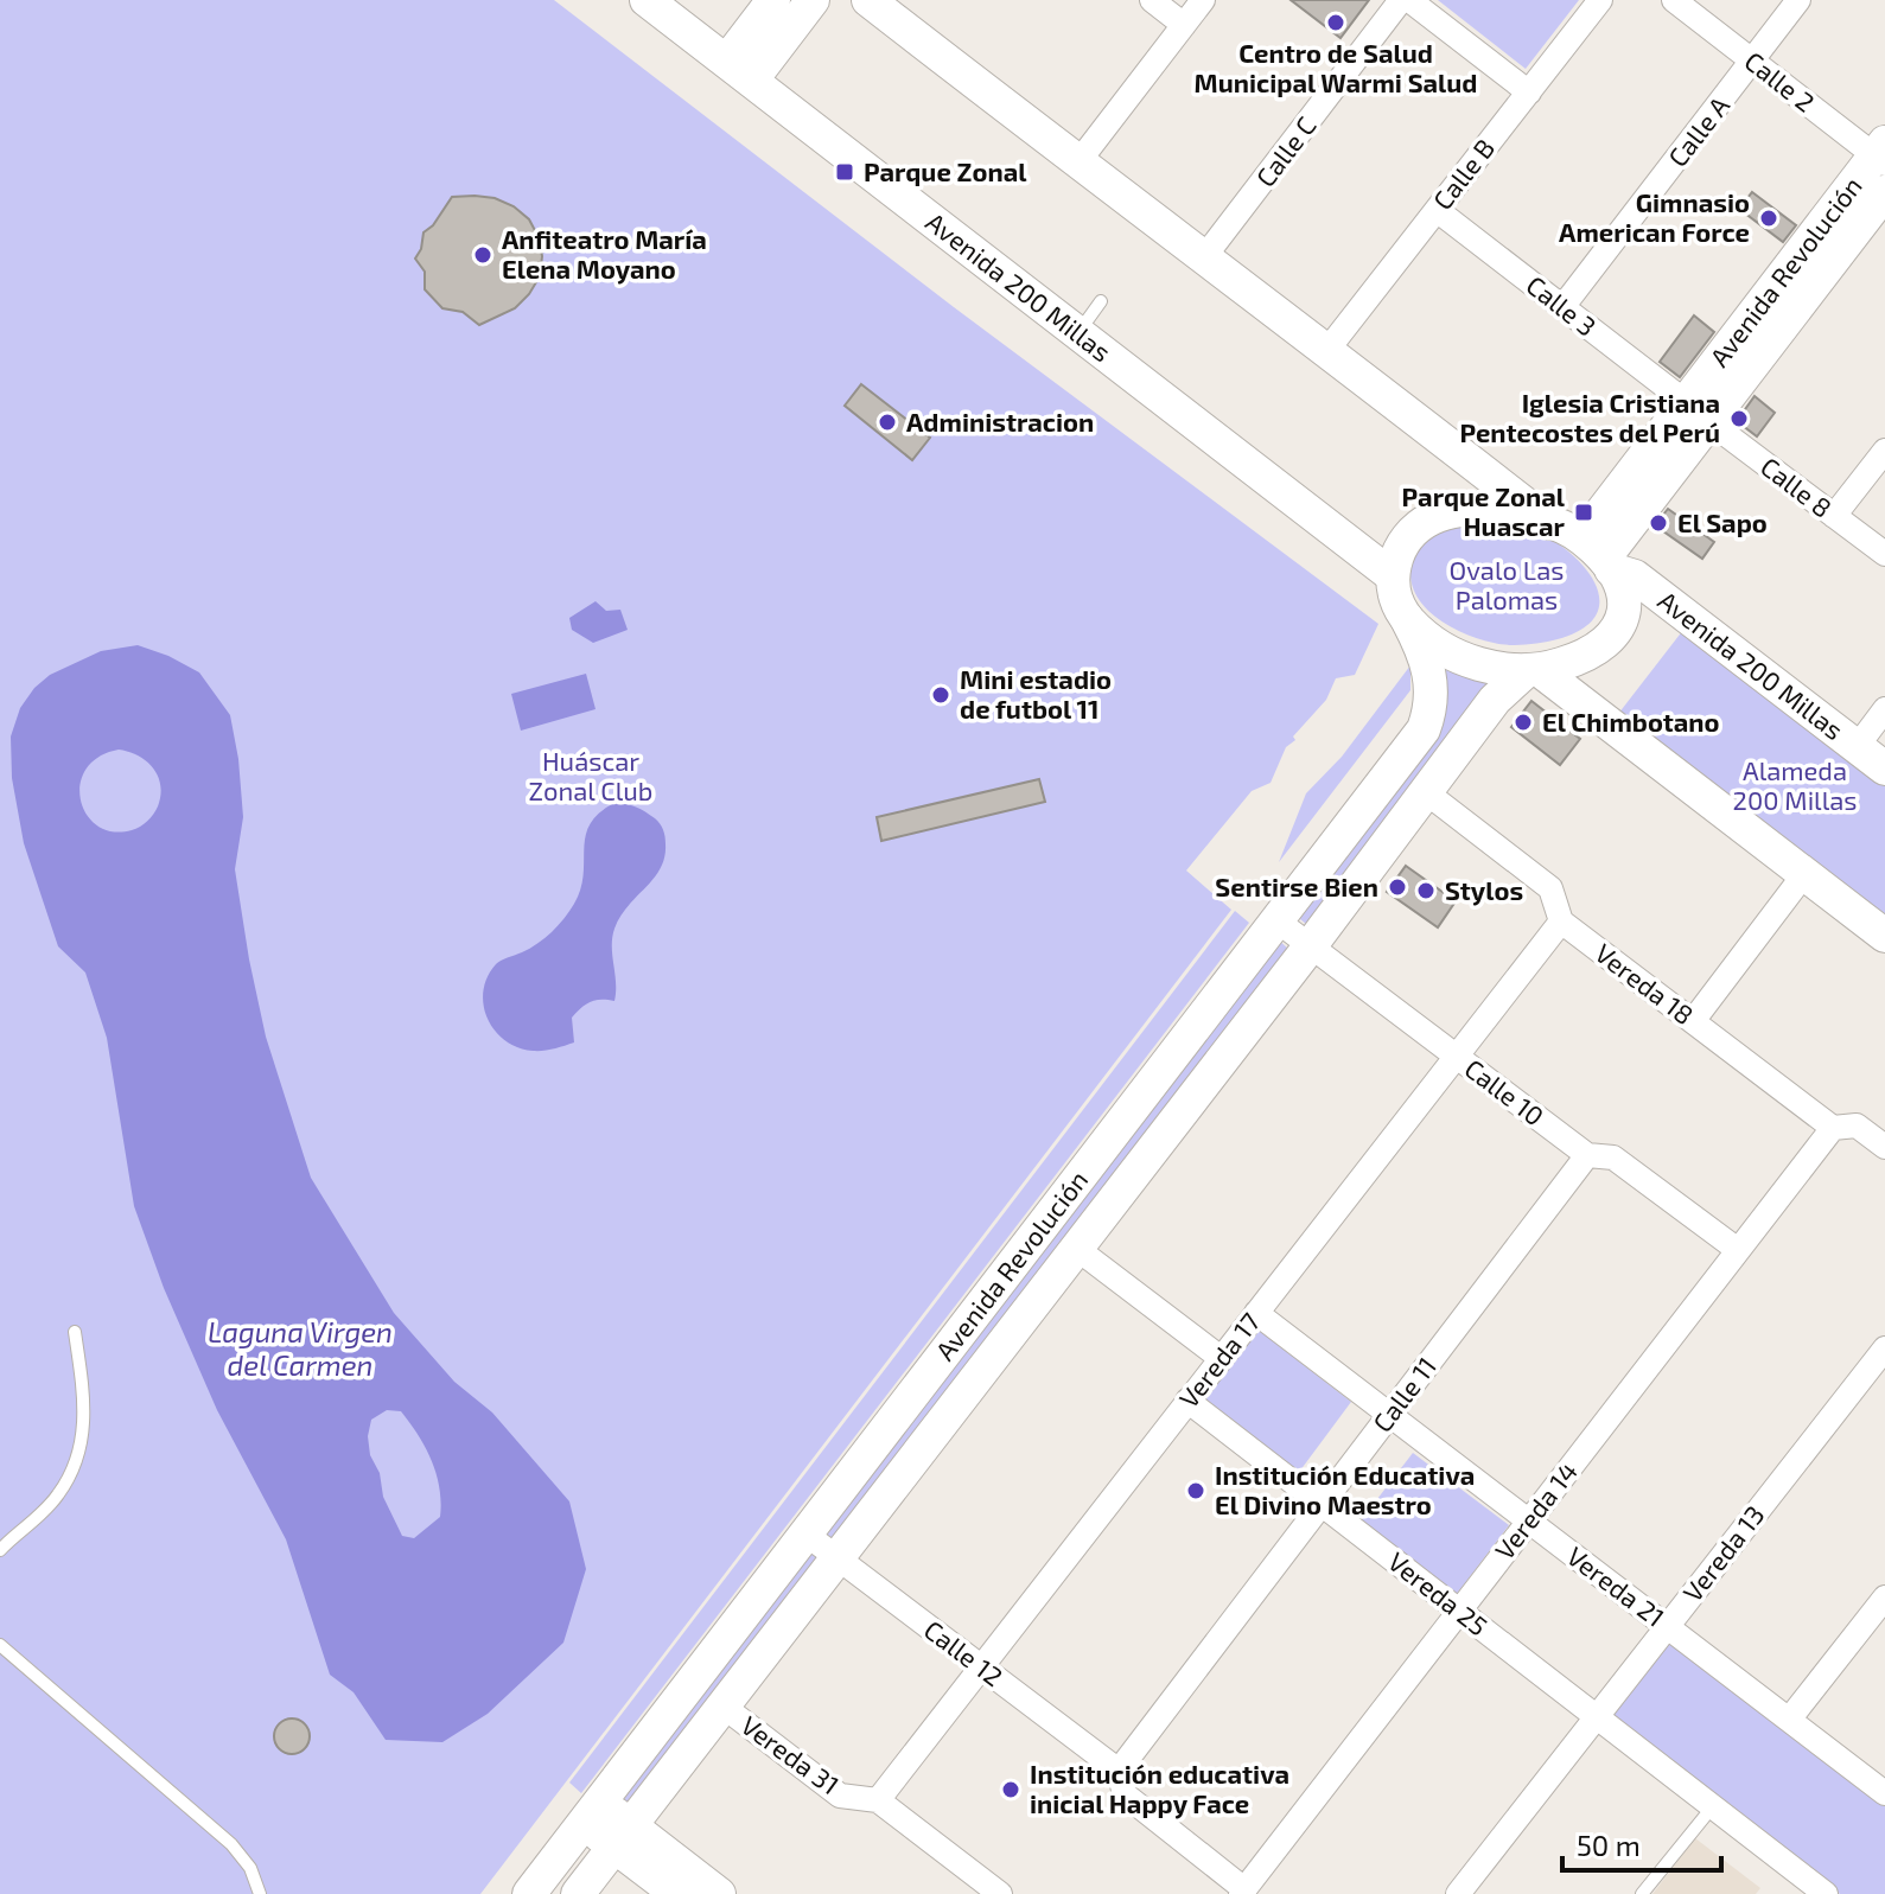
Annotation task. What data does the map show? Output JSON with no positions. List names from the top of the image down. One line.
{"streets":{"street":["Calle 2","Calle A","Calle C","Calle B","Avenida Revolución","Avenida 200 Millas","Calle 3","Calle 8","Vereda 18","Calle 10","Vereda 17","Calle 11","Vereda 14","Vereda 13","Vereda 21","Vereda 25","Calle 12","Vereda 31"]},"crossings":[["Calle 2","Calle A"],["Calle 2","Avenida Revolución"],["Calle A","Calle 3"],["Calle B","Calle 3"],["Avenida Revolución","Avenida 200 Millas"],["Avenida Revolución","Calle 3"],["Avenida Revolución","Calle 8"],["Avenida Revolución","Vereda 18"],["Avenida Revolución","Calle 10"],["Avenida Revolución","Calle 12"],["Avenida Revolución","Vereda 31"],["Calle 3","Calle 8"],["Vereda 18","Vereda 17"],["Vereda 18","Vereda 14"],["Calle 10","Vereda 17"],["Calle 10","Calle 11"],["Calle 10","Vereda 14"],["Vereda 17","Vereda 21"],["Vereda 17","Vereda 25"],["Vereda 17","Calle 12"],["Vereda 17","Vereda 31"],["Calle 11","Vereda 21"],["Calle 11","Vereda 25"],["Calle 11","Calle 12"],["Vereda 14","Vereda 21"],["Vereda 14","Vereda 25"],["Vereda 13","Vereda 21"],["Vereda 13","Vereda 25"]],"water":["Laguna Virgen del Carmen"],"parks":["Ovalo Las Palomas","Huáscar Zonal Club","Alameda 200 Millas"],"places":{"other":["Centro de Salud Municipal Warmi Salud","Gimnasio American Force","Anfiteatro María Elena Moyano","Iglesia Cristiana Pentecostes del Perú","Administracion","El Sapo","Mini estadio de futbol 11","El Chimbotano","Sentirse Bien","Stylos","Institución Educativa El Divino Maestro","Institución educativa inicial Happy Face"],"transit":["Parque Zonal","Parque Zonal Huascar"]},"scale_bar":"50 m"}
